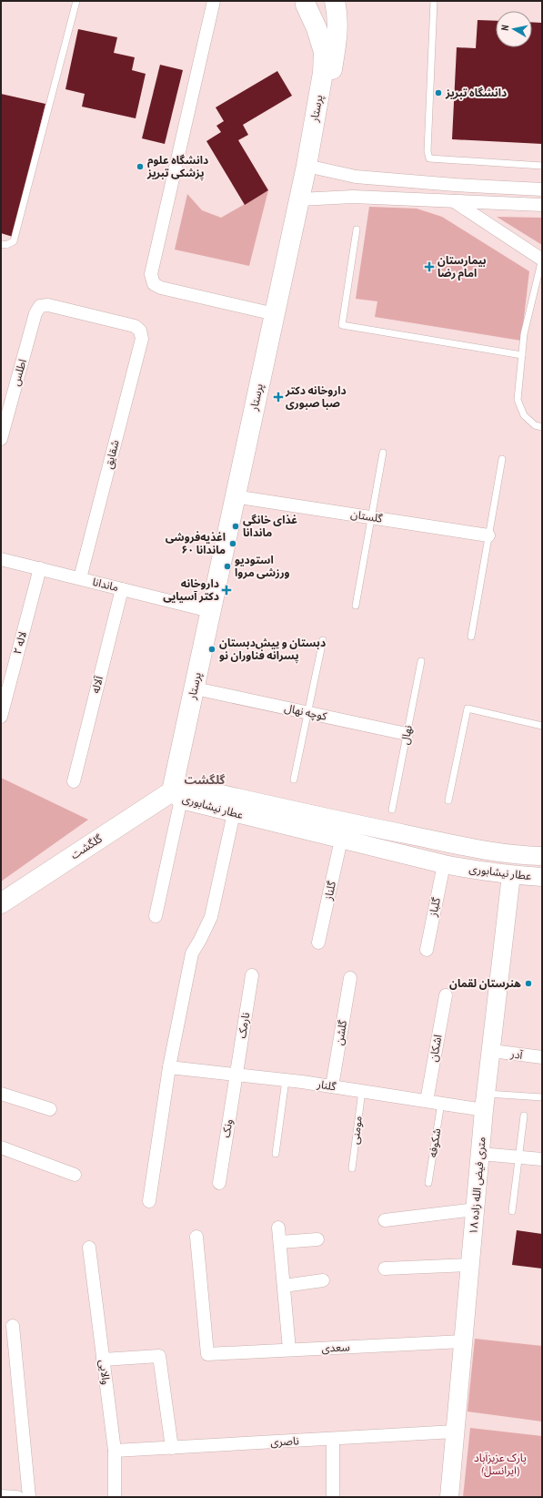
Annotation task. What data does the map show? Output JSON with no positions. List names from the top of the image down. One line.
{"streets":{"main road":["پرستار","عطار نیشابوری","گلگشت","۱۸ متری فیض الله زاده"],"street":["اطلس","شقایق","گلستان","ماندانا","لاله ۲","آلاله","کوچه نهال","گلناز","گلباز","نارمک","گلشن","اشکان","آدر","گلنار","ونک","سعدی","والایی","ناصری"],"lane":["نهال","مومنی","شکوفه"]},"crossings":[["پرستار","گلستان"],["پرستار","ماندانا"],["پرستار","کوچه نهال"],["پرستار","عطار نیشابوری"],["پرستار","گلگشت"],["اطلس","شقایق"],["شقایق","ماندانا"],["ماندانا","لاله ۲"],["ماندانا","آلاله"],["کوچه نهال","نهال"],["عطار نیشابوری","گلگشت"],["عطار نیشابوری","گلناز"],["عطار نیشابوری","گلباز"],["عطار نیشابوری","۱۸ متری فیض الله زاده"],["نارمک","گلنار"],["نارمک","ونک"],["گلشن","گلنار"],["اشکان","گلنار"],["آدر","۱۸ متری فیض الله زاده"],["گلنار","ونک"],["گلنار","مومنی"],["گلنار","شکوفه"],["گلنار","۱۸ متری فیض الله زاده"],["۱۸ متری فیض الله زاده","سعدی"],["۱۸ متری فیض الله زاده","ناصری"],["والایی","ناصری"]],"districts":["گلگشت"],"parks":["پارک عزیزآباد (ایرانسل)"],"places":{"other":["دانشگاه تبریز","دانشگاه علوم پزشکی تبریز","غذای خانگی ماندانا","اغذیه‌فروشی ماندانا ۶۰","استودیو ورزشی مروا","دبستان و پیش‌دبستان پسرانه فناوران نو","هنرستان لقمان"],"health":["بیمارستان امام رضا","داروخانه دکتر صبا صبوری","داروخانه دکتر آسیایی"]},"north":"left"}
